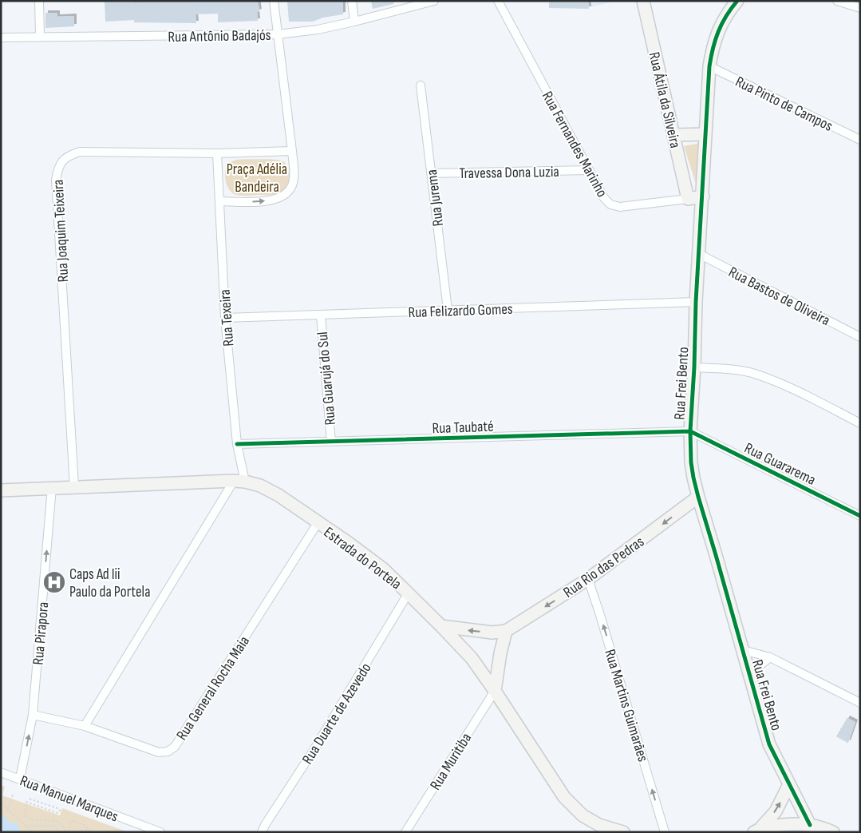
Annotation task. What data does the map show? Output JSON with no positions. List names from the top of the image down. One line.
{"streets":{"street":["Rua Antônio Badajós","Rua Átila da Silveira","Rua Pinto de Campos","Rua Fernandes Marinho","Travessa Dona Luzia","Rua Jurema","Rua Joaquim Teixeira","Rua Bastos de Oliveira","Rua Felizardo Gomes","Rua Texeira","Rua Guarujá do Sul","Rua Frei Bento","Rua Taubaté","Rua Guararema","Estrada do Portela","Rua Rio das Pedras","Rua Pirapora","Rua General Rocha Maia","Rua Martins Guimarães","Rua Duarte de Azevedo","Rua Muritiba","Rua Manuel Marques"]},"crossings":[["Rua Átila da Silveira","Rua Fernandes Marinho"],["Rua Pinto de Campos","Rua Frei Bento"],["Rua Fernandes Marinho","Travessa Dona Luzia"],["Rua Fernandes Marinho","Rua Frei Bento"],["Travessa Dona Luzia","Rua Jurema"],["Rua Jurema","Rua Felizardo Gomes"],["Rua Joaquim Teixeira","Rua Texeira"],["Rua Joaquim Teixeira","Estrada do Portela"],["Rua Bastos de Oliveira","Rua Frei Bento"],["Rua Felizardo Gomes","Rua Texeira"],["Rua Felizardo Gomes","Rua Guarujá do Sul"],["Rua Felizardo Gomes","Rua Frei Bento"],["Rua Texeira","Rua Taubaté"],["Rua Texeira","Estrada do Portela"],["Rua Guarujá do Sul","Rua Taubaté"],["Rua Frei Bento","Rua Taubaté"],["Rua Frei Bento","Rua Guararema"],["Rua Frei Bento","Rua Rio das Pedras"],["Rua Taubaté","Rua Guararema"],["Estrada do Portela","Rua Rio das Pedras"],["Estrada do Portela","Rua Pirapora"],["Estrada do Portela","Rua General Rocha Maia"],["Estrada do Portela","Rua Duarte de Azevedo"],["Estrada do Portela","Rua Muritiba"],["Rua Rio das Pedras","Rua Martins Guimarães"],["Rua Pirapora","Rua General Rocha Maia"],["Rua Pirapora","Rua Manuel Marques"]],"one_way":["Rua Rio das Pedras","Rua Pirapora","Rua Martins Guimarães"],"parks":["Praça Adélia Bandeira"],"places":{"hospital":["Caps Ad Iii Paulo da Portela"]}}
